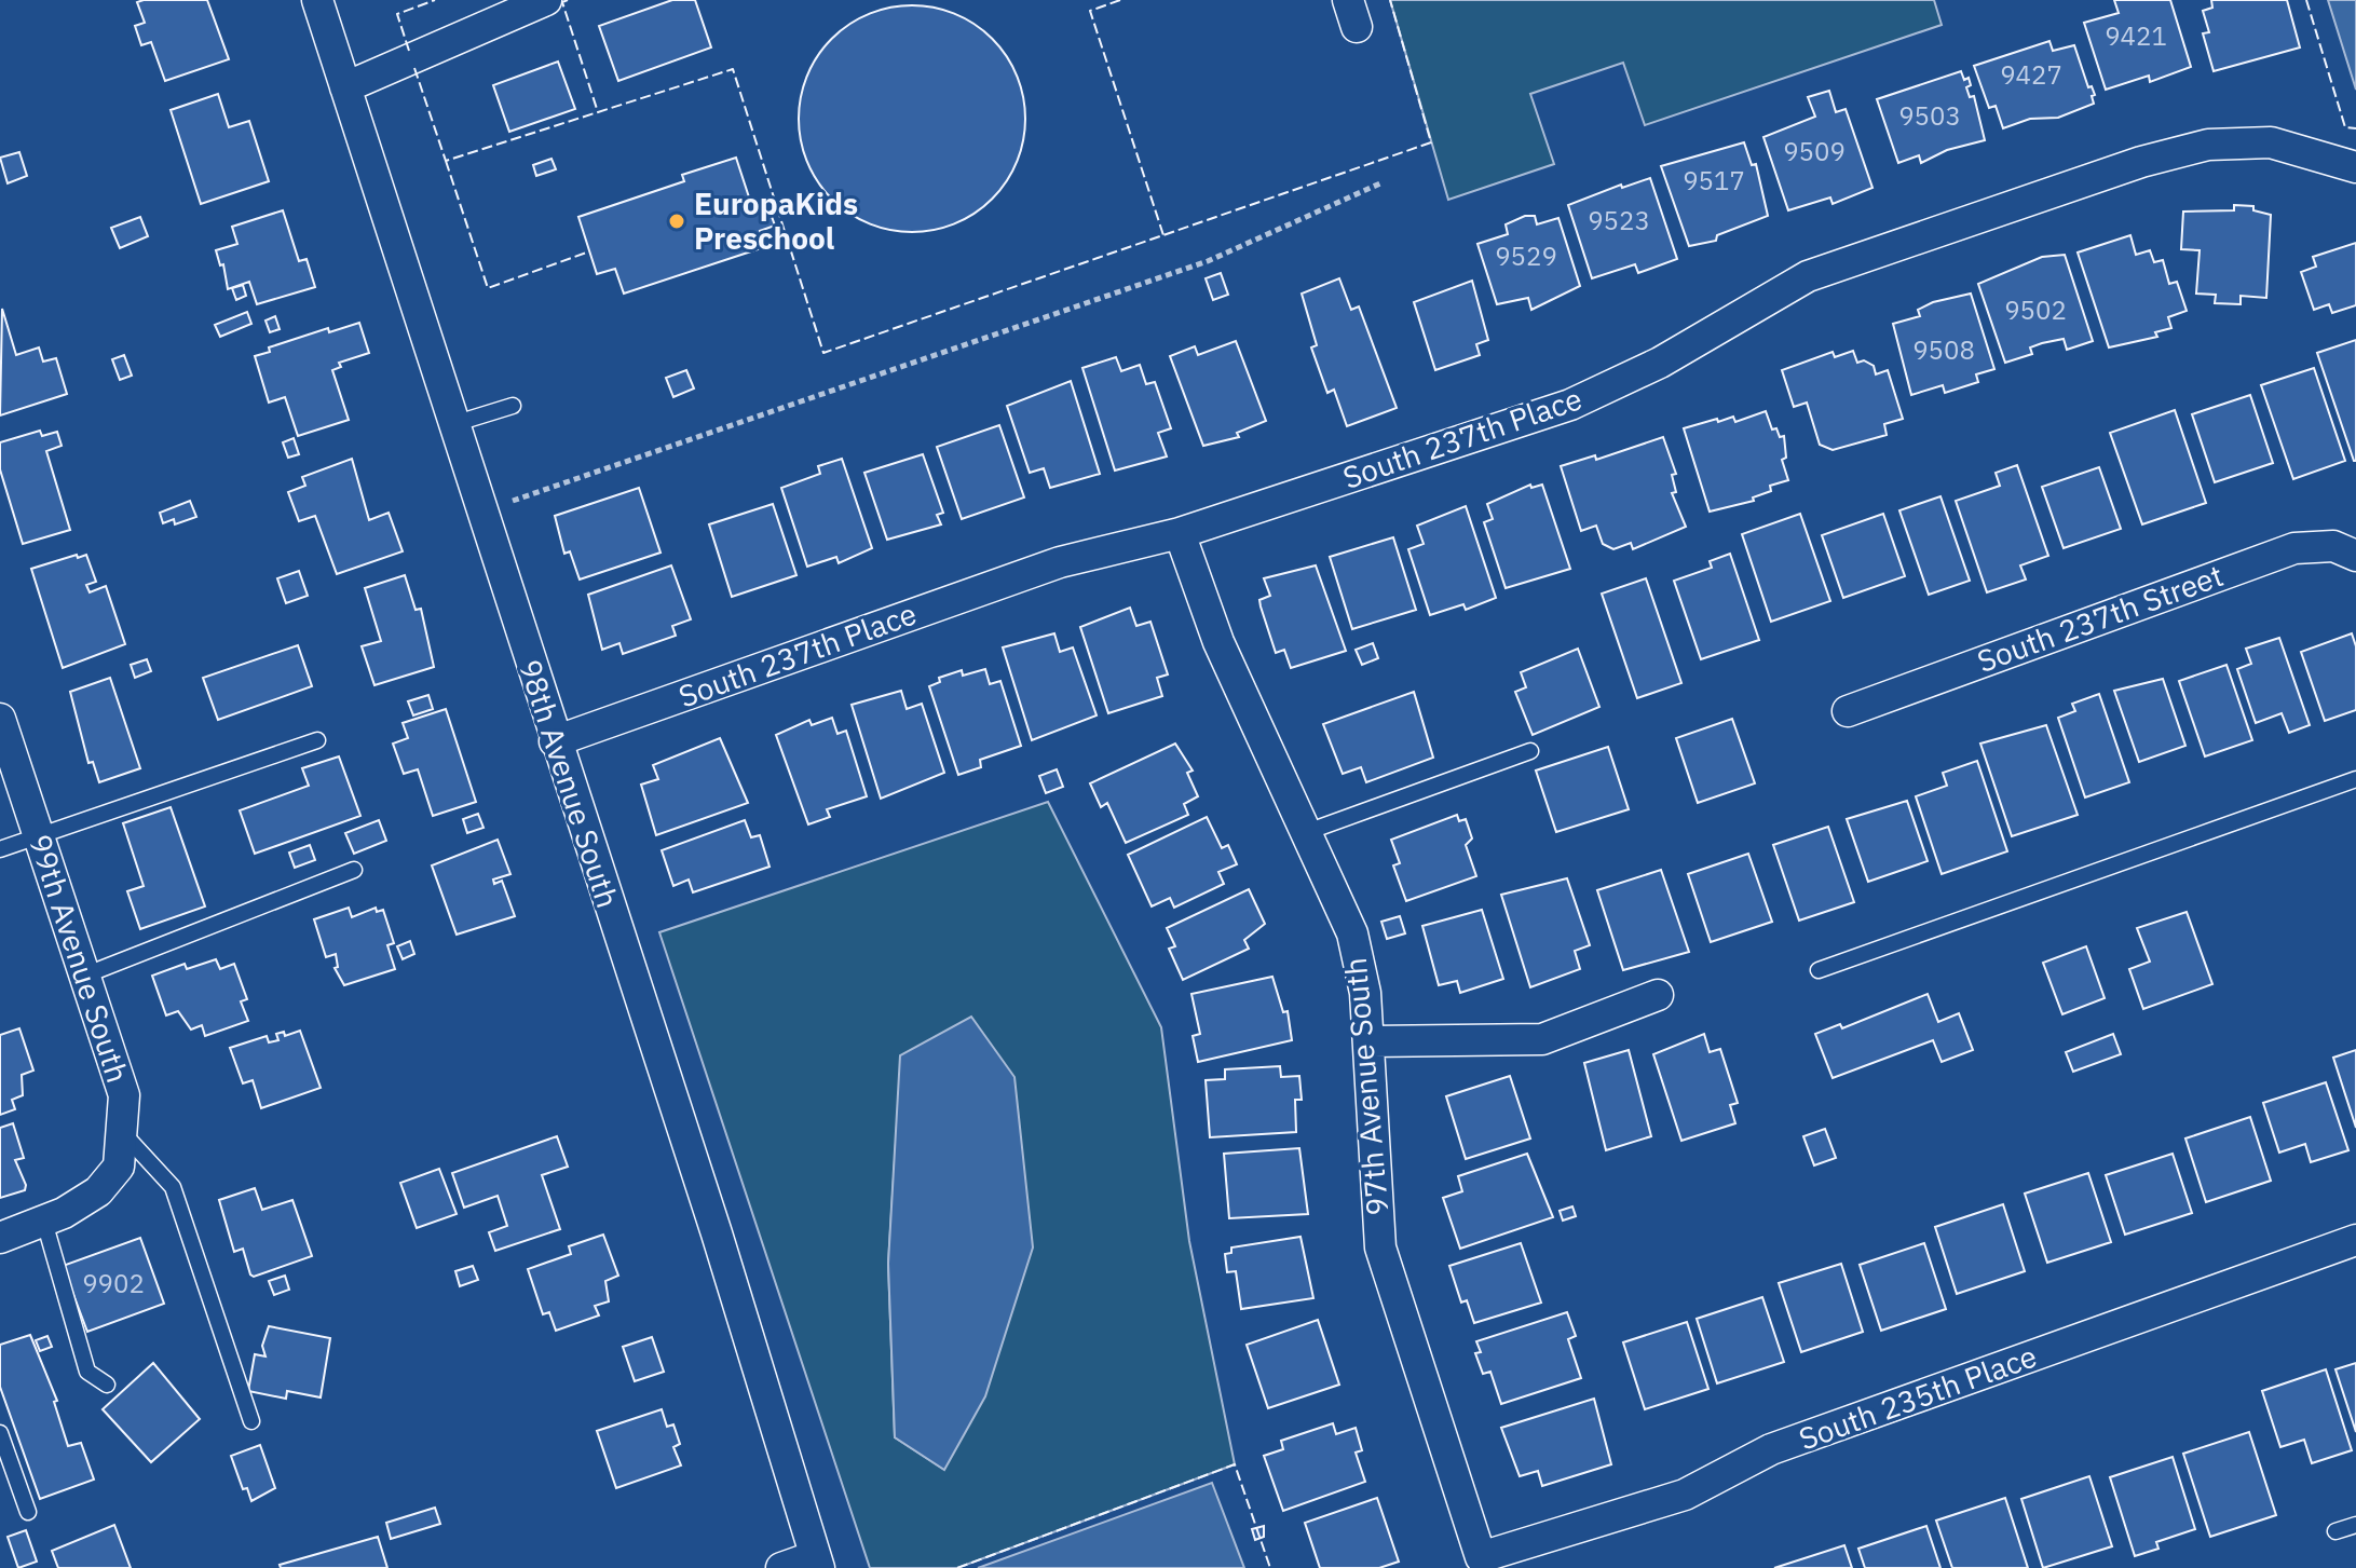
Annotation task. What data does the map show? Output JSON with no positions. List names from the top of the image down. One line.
{"streets":{"street":["South 237th Place","South 237th Street","98th Avenue South","99th Avenue South","97th Avenue South","South 235th Place"]},"crossings":[["South 237th Place","98th Avenue South"],["South 237th Place","97th Avenue South"],["97th Avenue South","South 235th Place"]],"places":["EuropaKids Preschool"],"house_numbers":["9421","9427","9503","9509","9517","9523","9529","9502","9508","9902"]}
